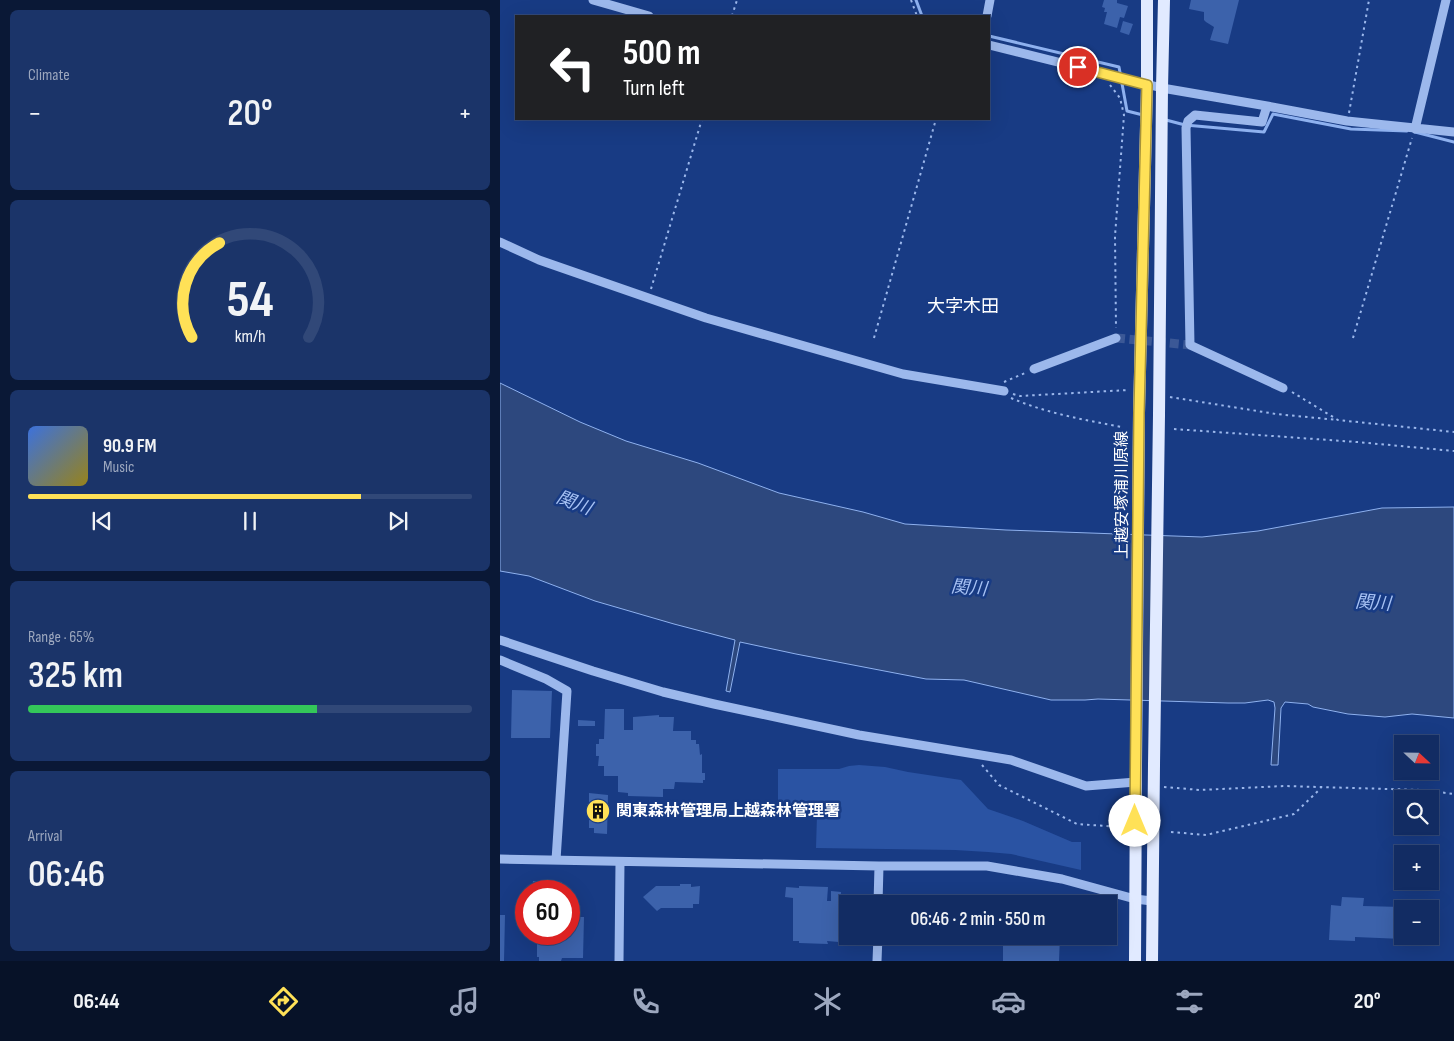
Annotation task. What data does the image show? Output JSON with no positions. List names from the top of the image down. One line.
{"streets":{"main road":["上越安塚浦川原線"]},"districts":["大字木田"],"water":["関川"],"places":{"building":["関東森林管理局上越森林管理署"]},"north":"right","page":{"tile":["Climate",["Range · 65%","325 km"],["Arrival","06:46"]],"turn":["500 m","Turn left"],"heat":["−","20°","+"],"song":["90.9 FM","Music"],"map_buttons":["+","−"],"limit":"60","trip":"06:46 · 2 min · 550 m","tabs":["06:44","20°"],"gauge":["54","km/h"]}}
